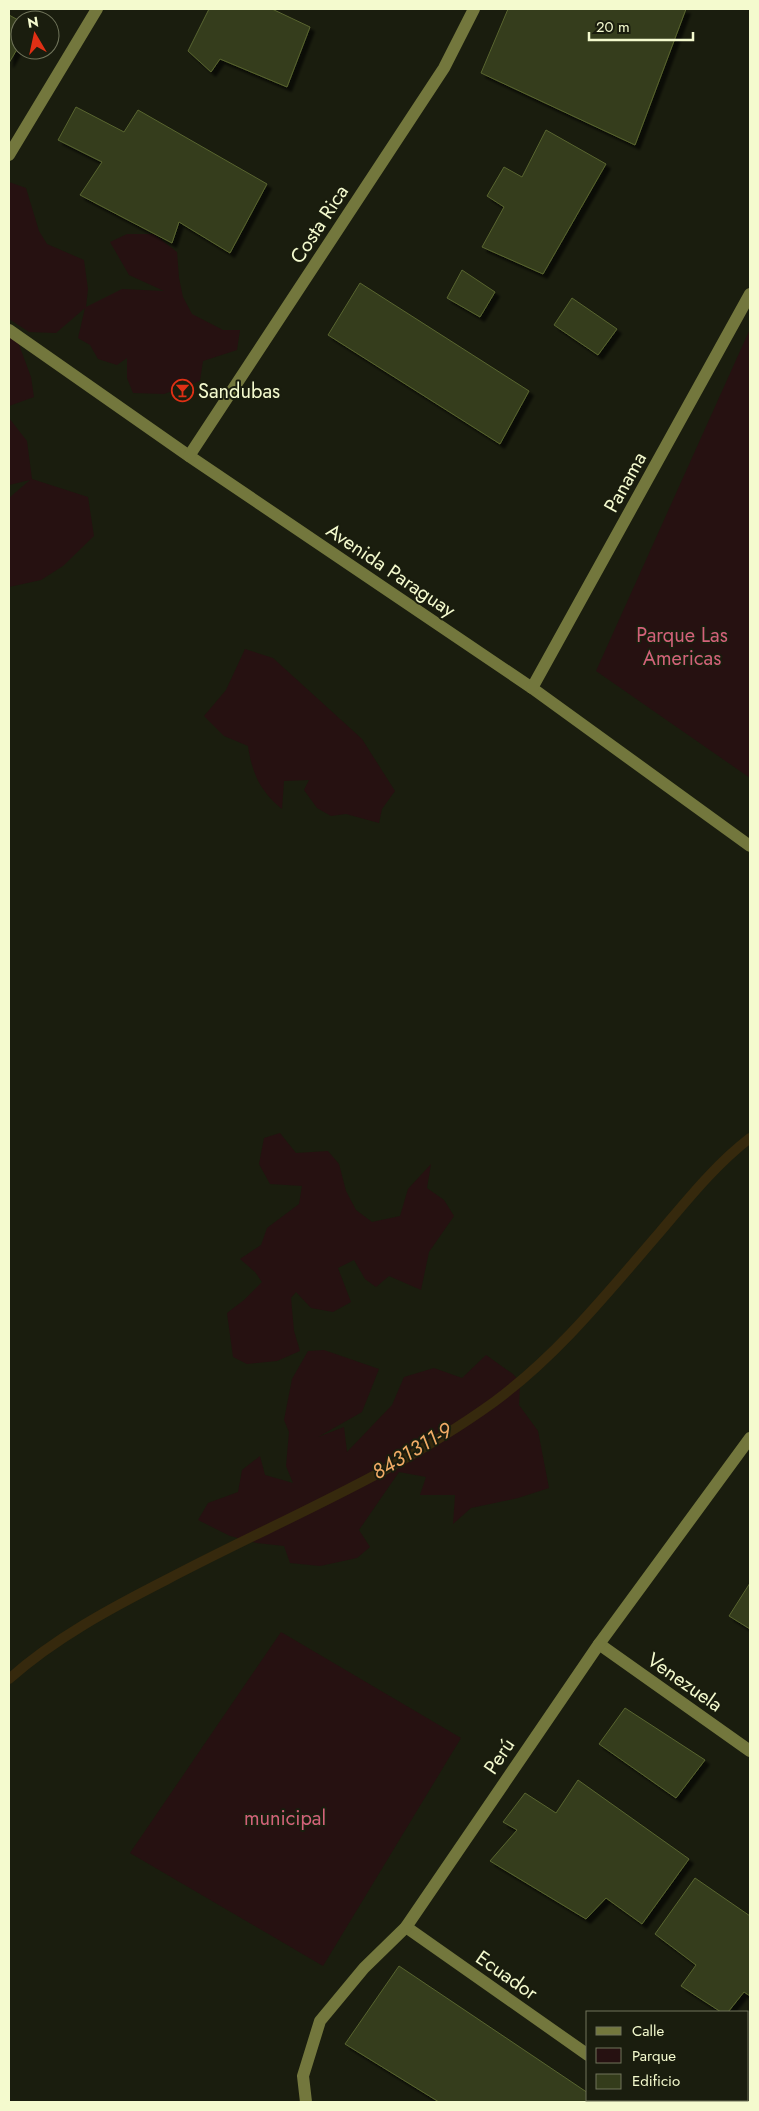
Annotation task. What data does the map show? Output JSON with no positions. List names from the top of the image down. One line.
{"streets":{"street":["Costa Rica","Panama","Avenida Paraguay","Venezuela","Perú","Ecuador"]},"crossings":[["Costa Rica","Avenida Paraguay"],["Panama","Avenida Paraguay"],["Venezuela","Perú"],["Perú","Ecuador"]],"water":["8431311-9"],"parks":["Parque Las Americas","municipal"],"places":{"bar":["Sandubas"]},"legend":["Calle","Parque","Edificio"],"scale_bar":"20 m","north":"top"}
